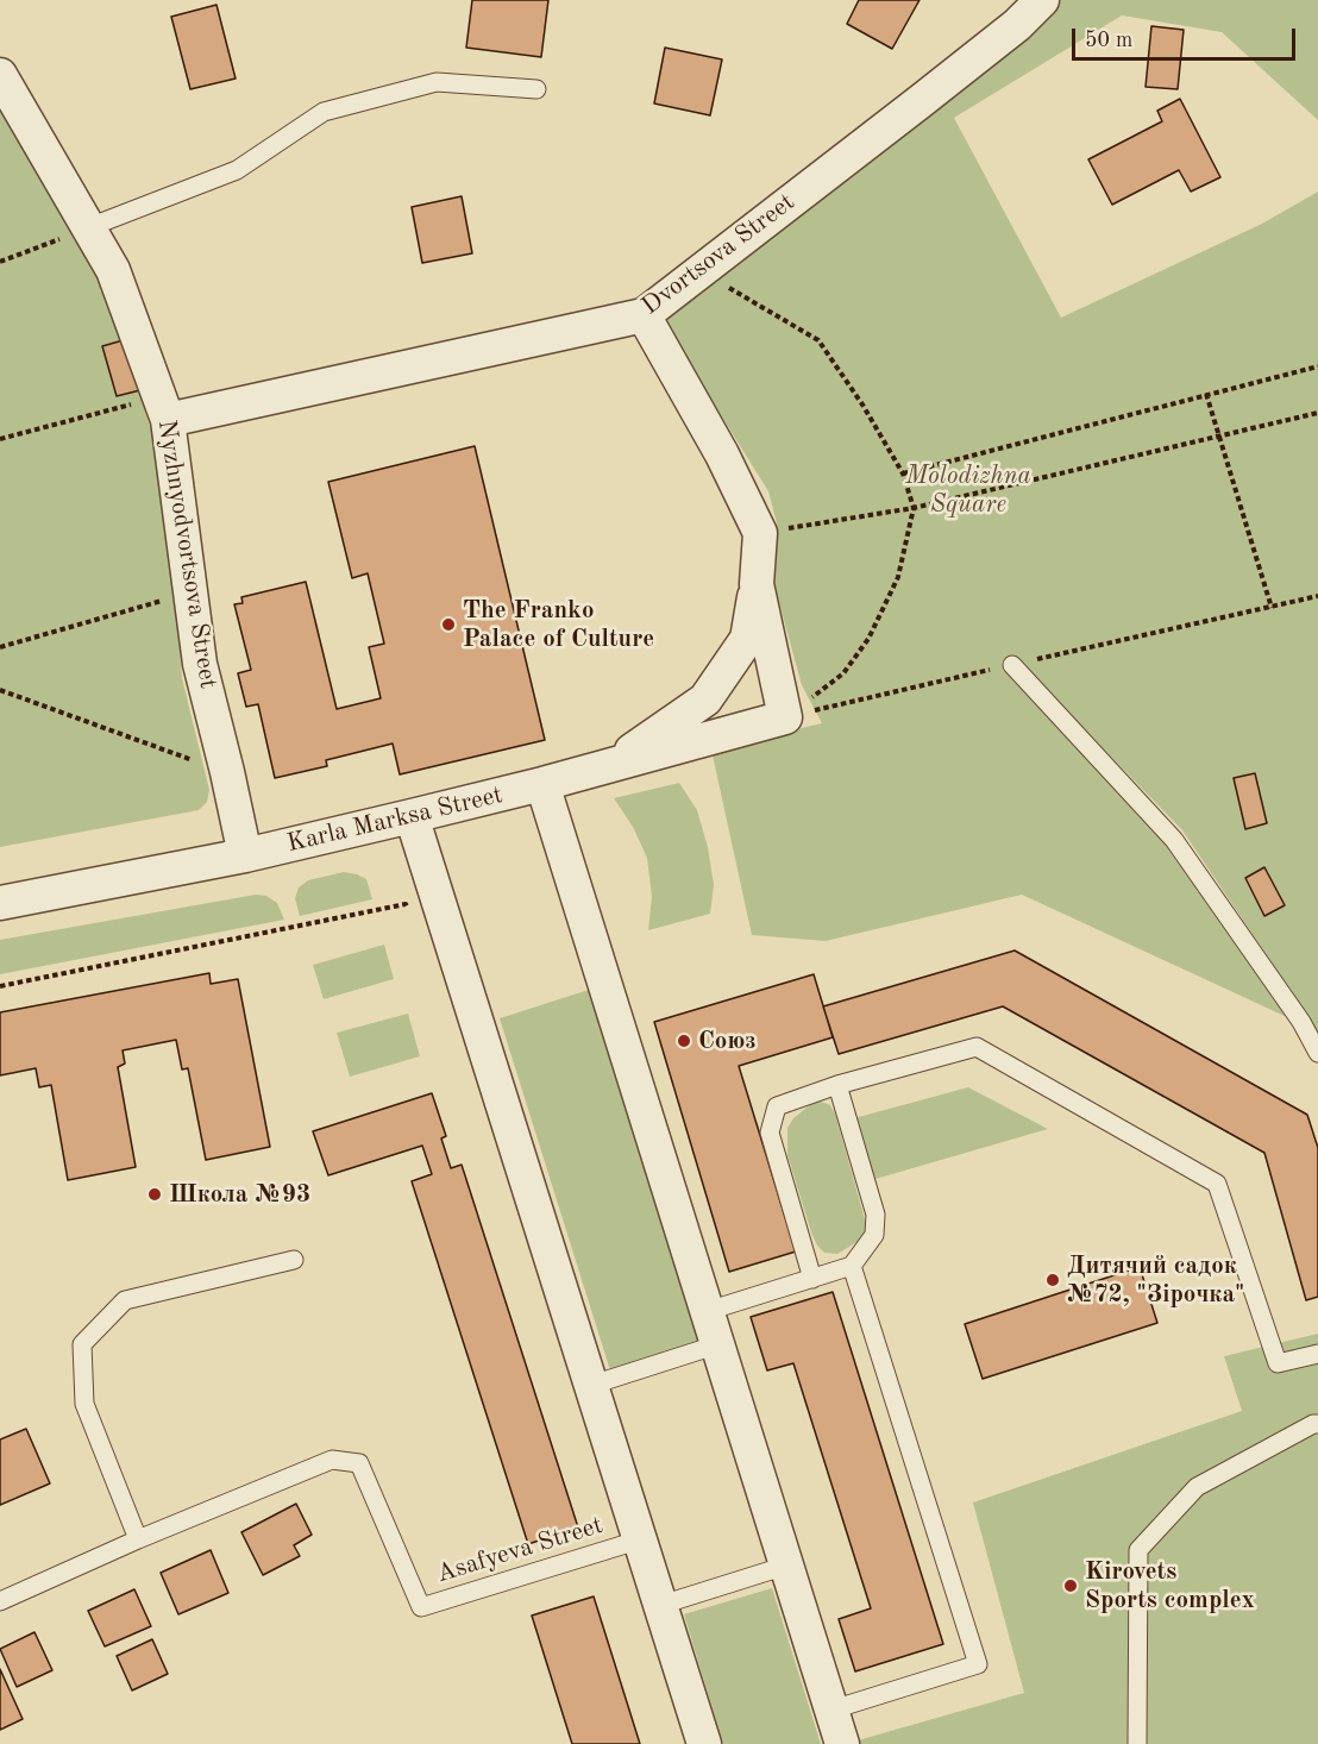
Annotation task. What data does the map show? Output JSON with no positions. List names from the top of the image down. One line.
{"streets":{"street":["Dvortsova Street","Nyzhnyodvortsova Street","Karla Marksa Street"],"lane":["Asafyeva Street"]},"crossings":[["Dvortsova Street","Nyzhnyodvortsova Street"],["Nyzhnyodvortsova Street","Karla Marksa Street"]],"parks":["Molodizhna Square"],"places":["The Franko Palace of Culture","Союз","Школа №93","Дитячий садок №72, \"Зірочка\"","Kirovets Sports complex"],"scale_bar":"50 m"}
